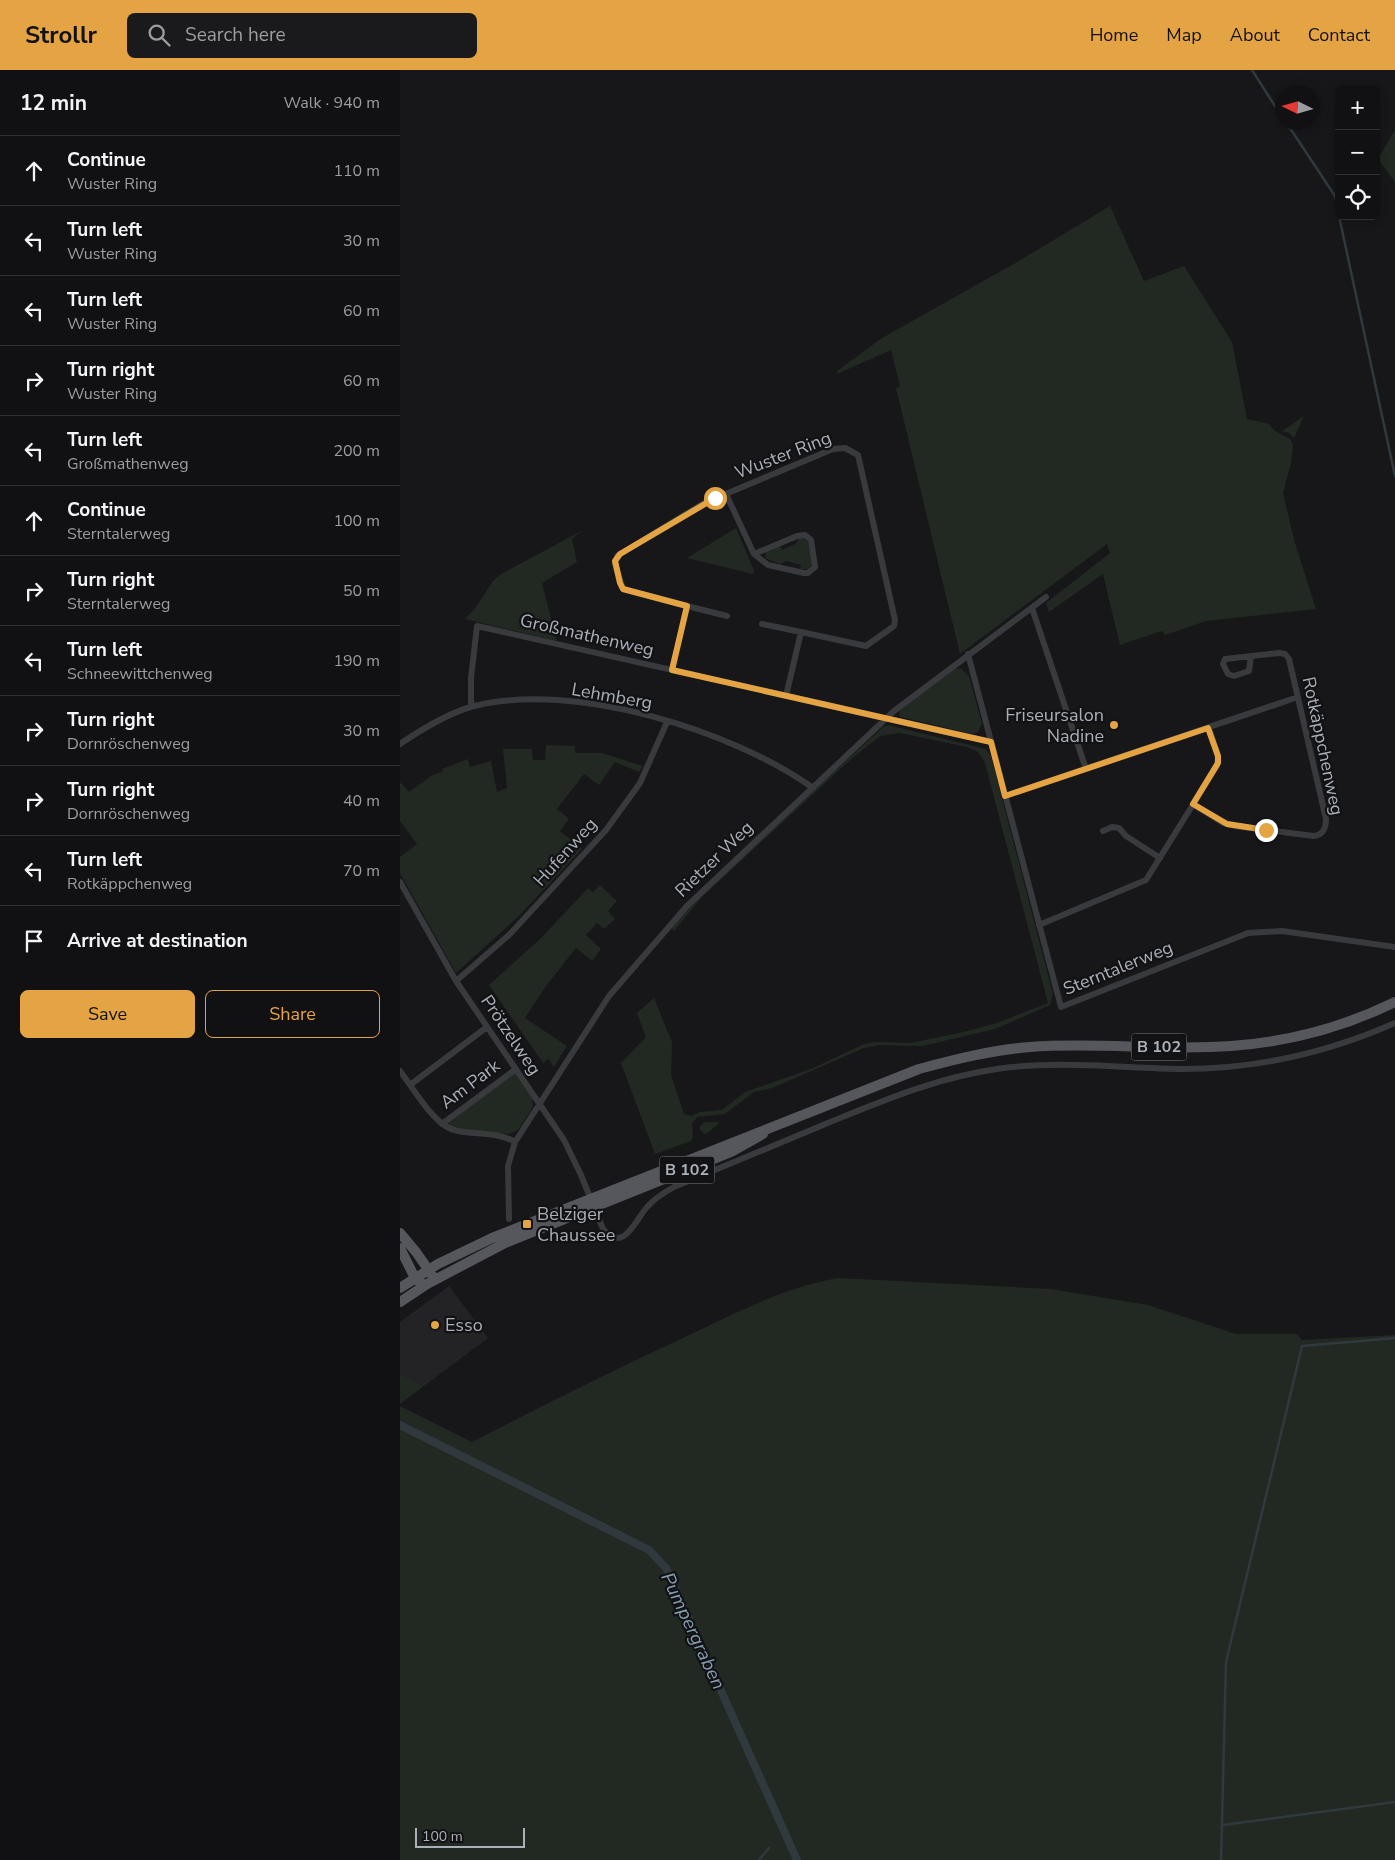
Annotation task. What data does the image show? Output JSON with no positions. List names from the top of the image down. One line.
{"streets":{"main road":["B 102"],"street":["Wuster Ring","Großmathenweg","Lehmberg","Rotkäppchenweg","Hufenweg","Rietzer Weg","Sterntalerweg","Prötzelweg","Am Park"]},"crossings":[["Großmathenweg","Lehmberg"],["Großmathenweg","Rietzer Weg"],["Lehmberg","Hufenweg"],["Lehmberg","Rietzer Weg"],["Hufenweg","Prötzelweg"],["Rietzer Weg","Sterntalerweg"],["Rietzer Weg","Prötzelweg"],["Prötzelweg","B 102"],["Prötzelweg","Am Park"]],"water":["Pumpergraben"],"places":{"other":["Friseursalon Nadine","Esso"],"transit":["Belziger Chaussee"]},"scale_bar":"100 m","north":"left","page":{"header":"Strollr","search":"Search here","nav":["Home","Map","About","Contact"],"heading":["12 min","Walk · 940 m"],"map_buttons":["+","−"],"list":[["Continue","Wuster Ring","110 m"],["Turn left","Wuster Ring","30 m"],["Turn left","Wuster Ring","60 m"],["Turn right","Wuster Ring","60 m"],["Turn left","Großmathenweg","200 m"],["Continue","Sterntalerweg","100 m"],["Turn right","Sterntalerweg","50 m"],["Turn left","Schneewittchenweg","190 m"],["Turn right","Dornröschenweg","30 m"],["Turn right","Dornröschenweg","40 m"],["Turn left","Rotkäppchenweg","70 m"],"Arrive at destination"],"buttons":["Save","Share"],"scale":"100 m"}}
